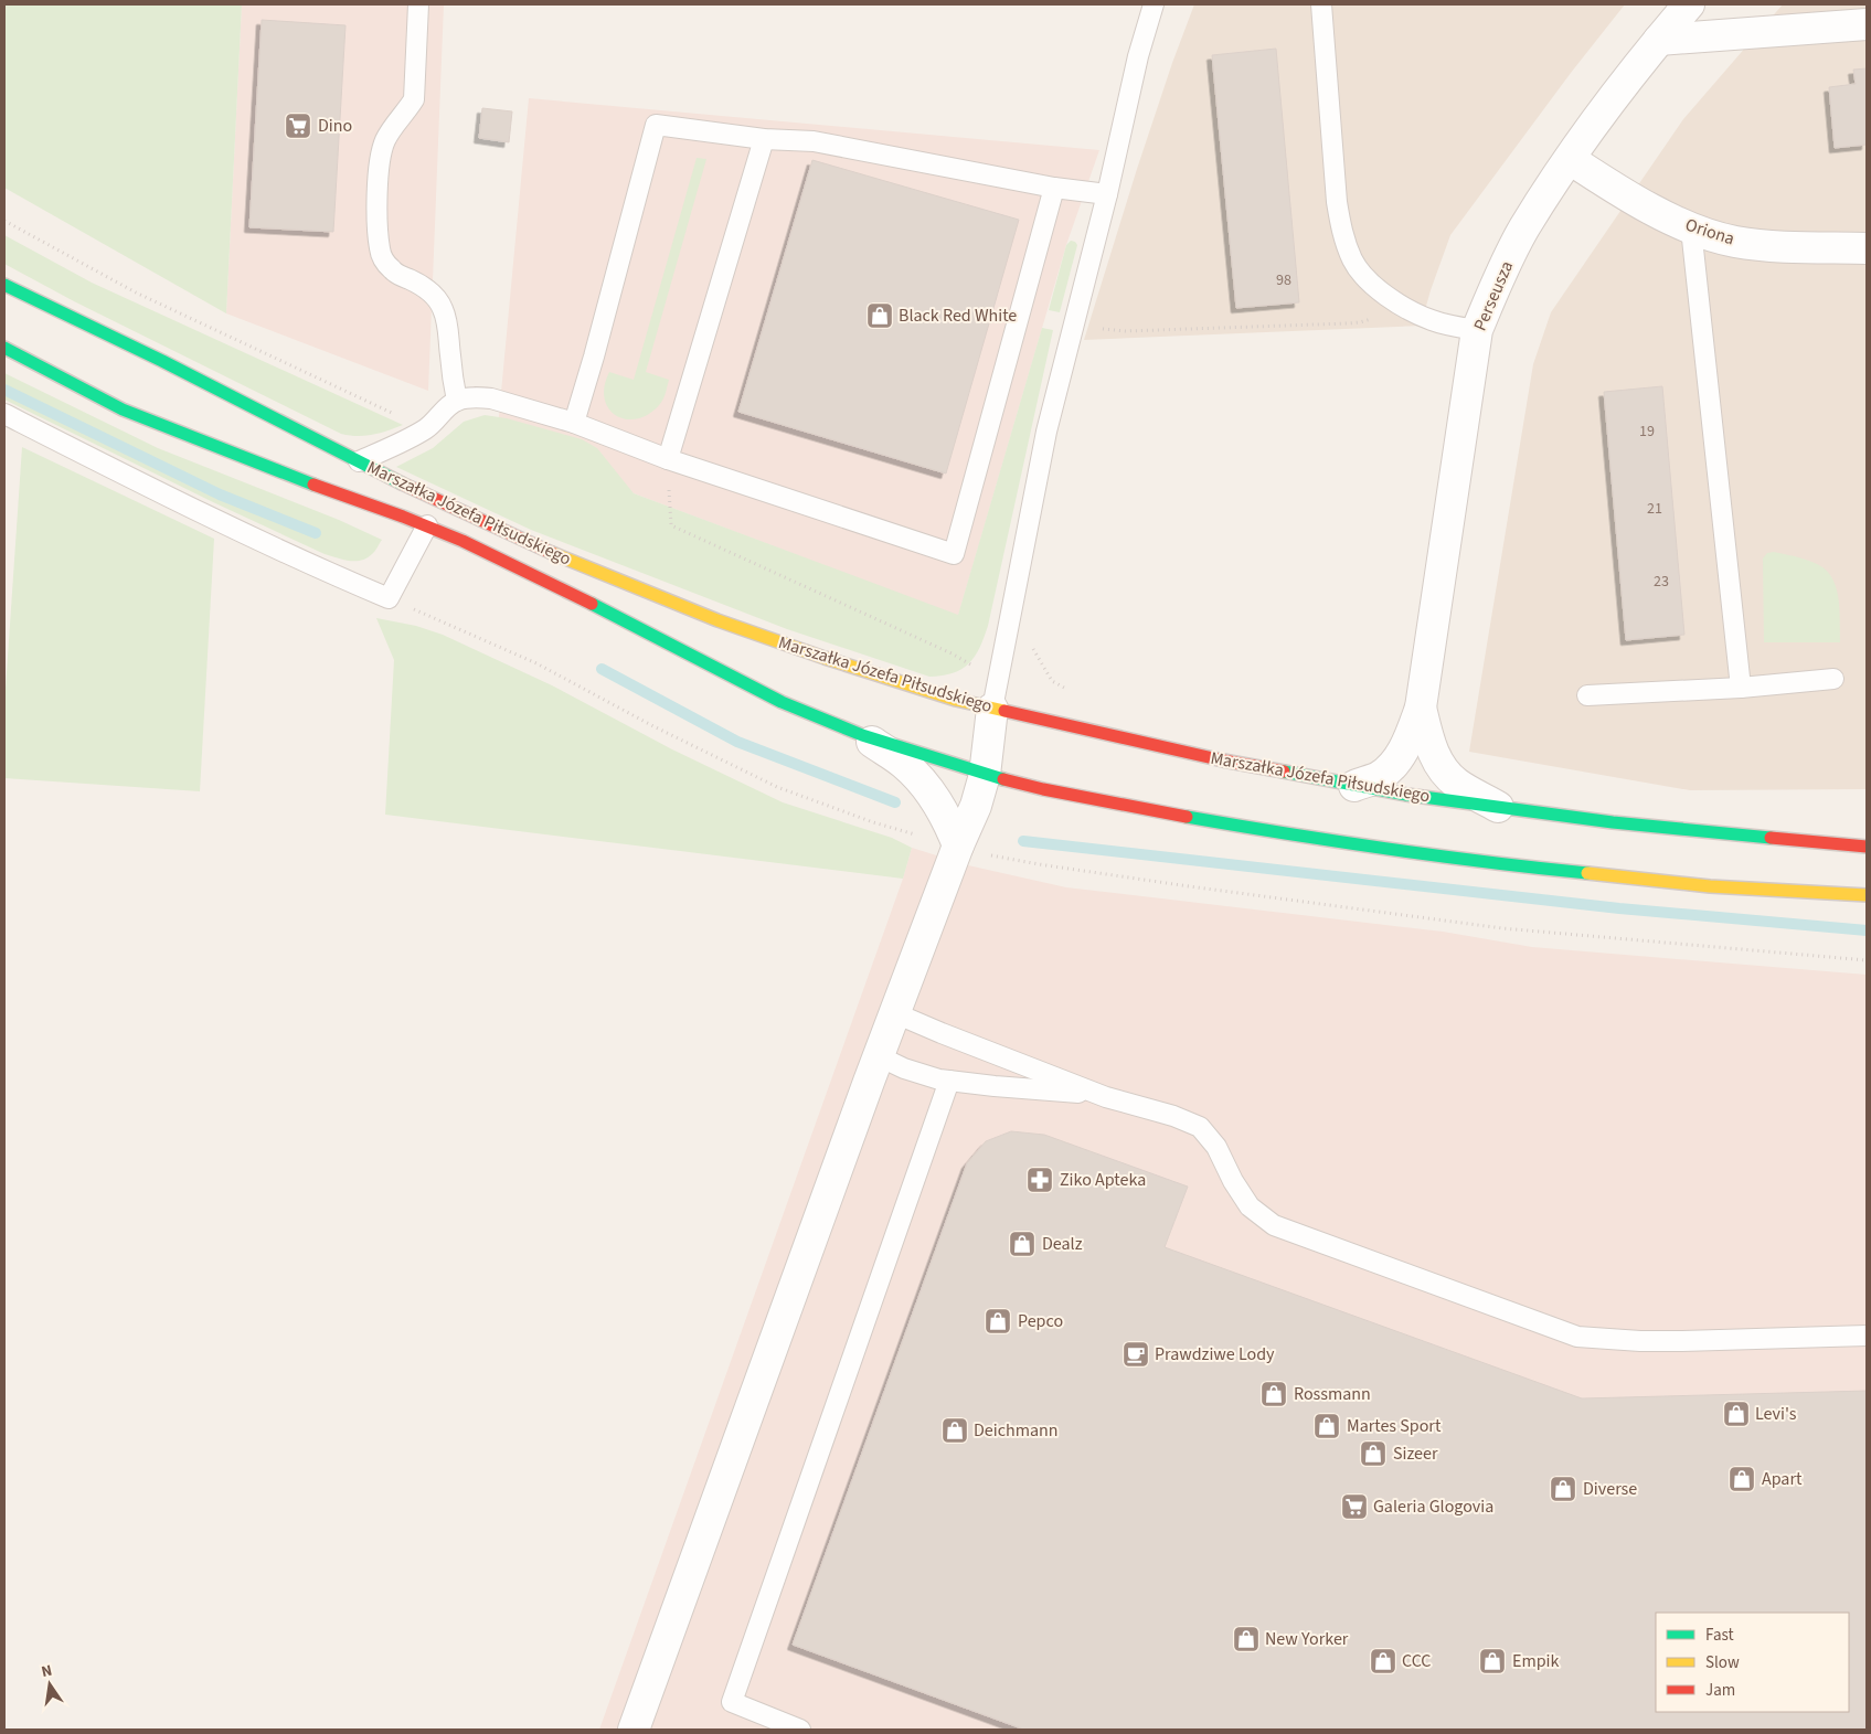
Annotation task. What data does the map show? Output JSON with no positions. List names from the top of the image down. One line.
{"streets":{"main road":["Marszałka Józefa Piłsudskiego"],"street":["Oriona","Perseusza"]},"crossings":[["Oriona","Perseusza"],["Perseusza","Marszałka Józefa Piłsudskiego"]],"places":{"supermarket":["Dino","Galeria Glogovia"],"shop":["Black Red White","Dealz","Pepco","Rossmann","Levi's","Martes Sport","Deichmann","Sizeer","Apart","Diverse","New Yorker","CCC","Empik"],"pharmacy":["Ziko Apteka"],"cafe":["Prawdziwe Lody"]},"house_numbers":["98","19","21","23"],"legend":["Fast","Slow","Jam"],"north":"top"}
